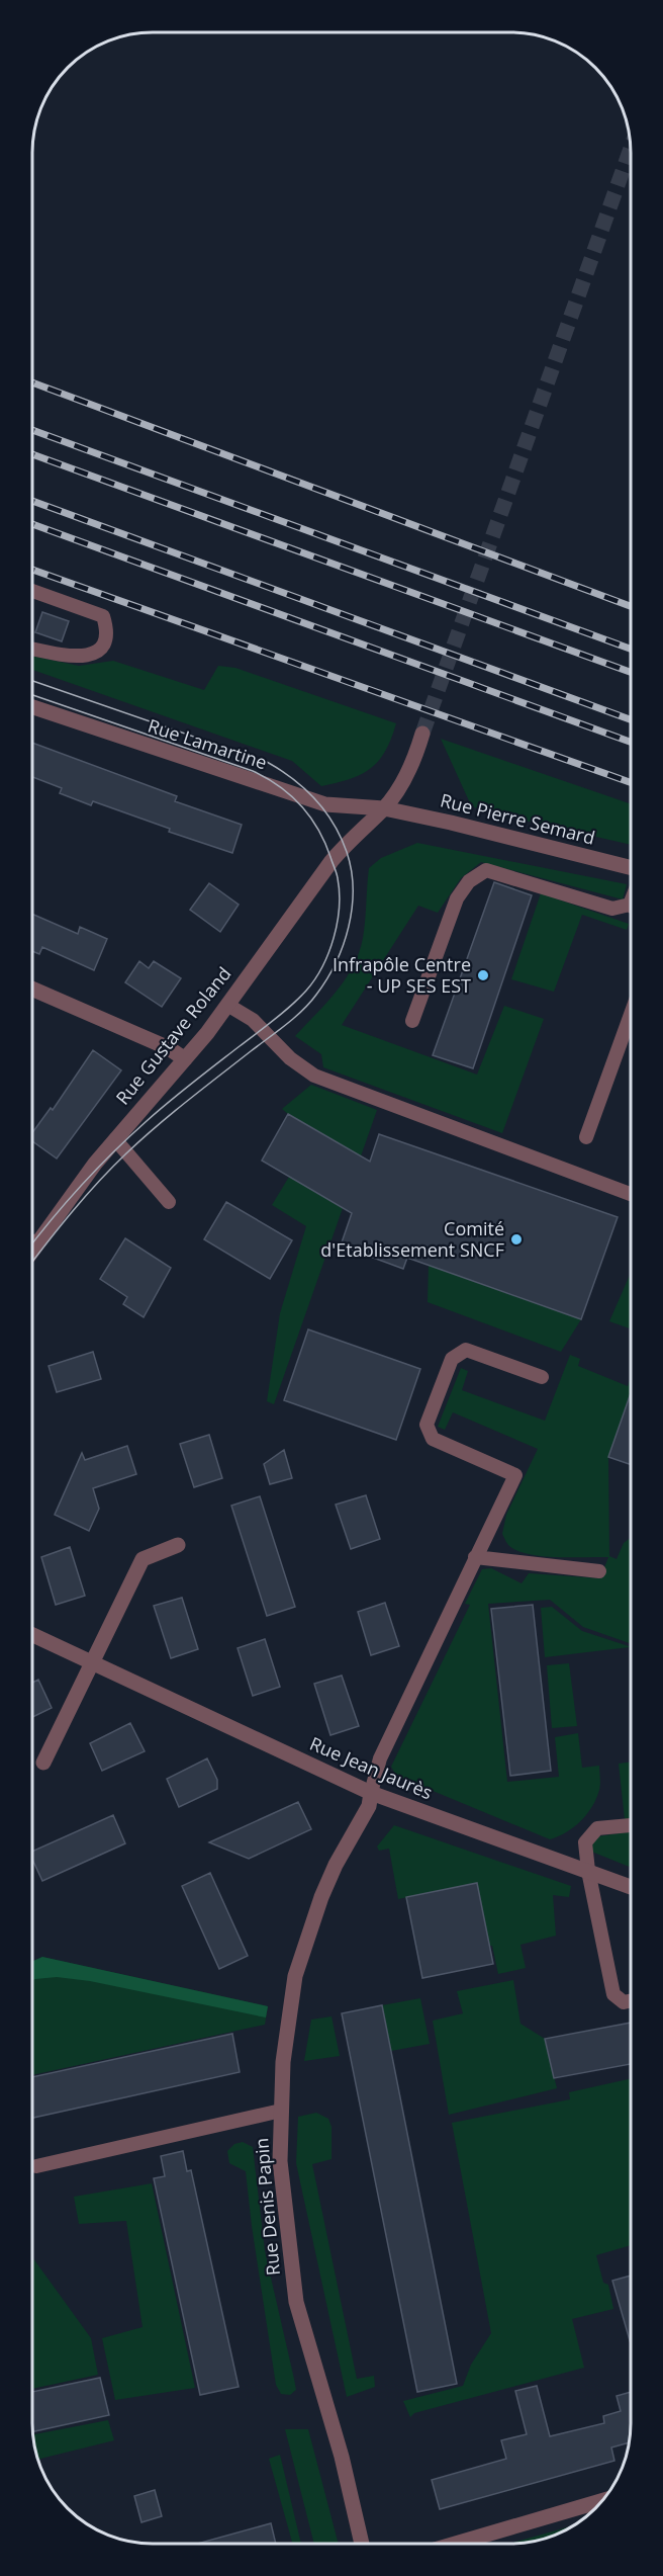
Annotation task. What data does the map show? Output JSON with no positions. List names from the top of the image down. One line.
{"streets":{"street":["Rue Lamartine","Rue Pierre Semard","Rue Gustave Roland","Rue Jean Jaurès","Rue Denis Papin"]},"crossings":[["Rue Lamartine","Rue Pierre Semard"],["Rue Lamartine","Rue Gustave Roland"],["Rue Pierre Semard","Rue Gustave Roland"],["Rue Jean Jaurès","Rue Denis Papin"]],"places":["Infrapôle Centre - UP SES EST","Comité d'Etablissement SNCF"]}
